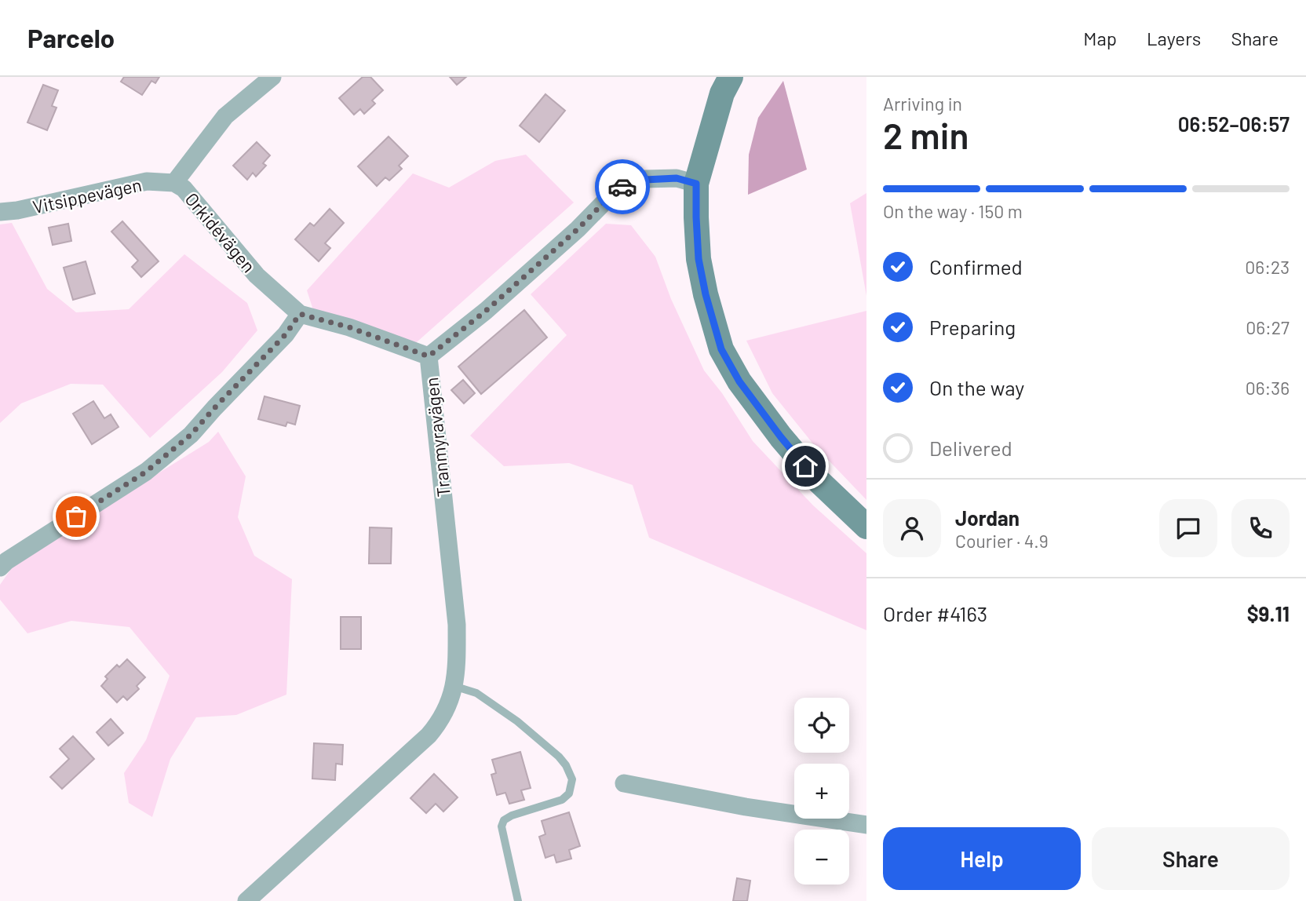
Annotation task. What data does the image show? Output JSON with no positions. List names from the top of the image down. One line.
{"streets":{"street":["Vitsippevägen","Orkidévägen","Tranmyravägen"]},"crossings":[["Vitsippevägen","Orkidévägen"]],"page":{"header":"Parcelo","nav":["Map","Layers","Share"],"heading":["2 min","Arriving in","06:52–06:57"],"panel":["Jordan","Courier · 4.9","Order #4163","$9.11"],"bar":"On the way · 150 m","list":[["Confirmed","06:23"],["Preparing","06:27"],["On the way","06:36"],"Delivered"],"map_buttons":["+","−"],"buttons":["Help","Share"]}}
